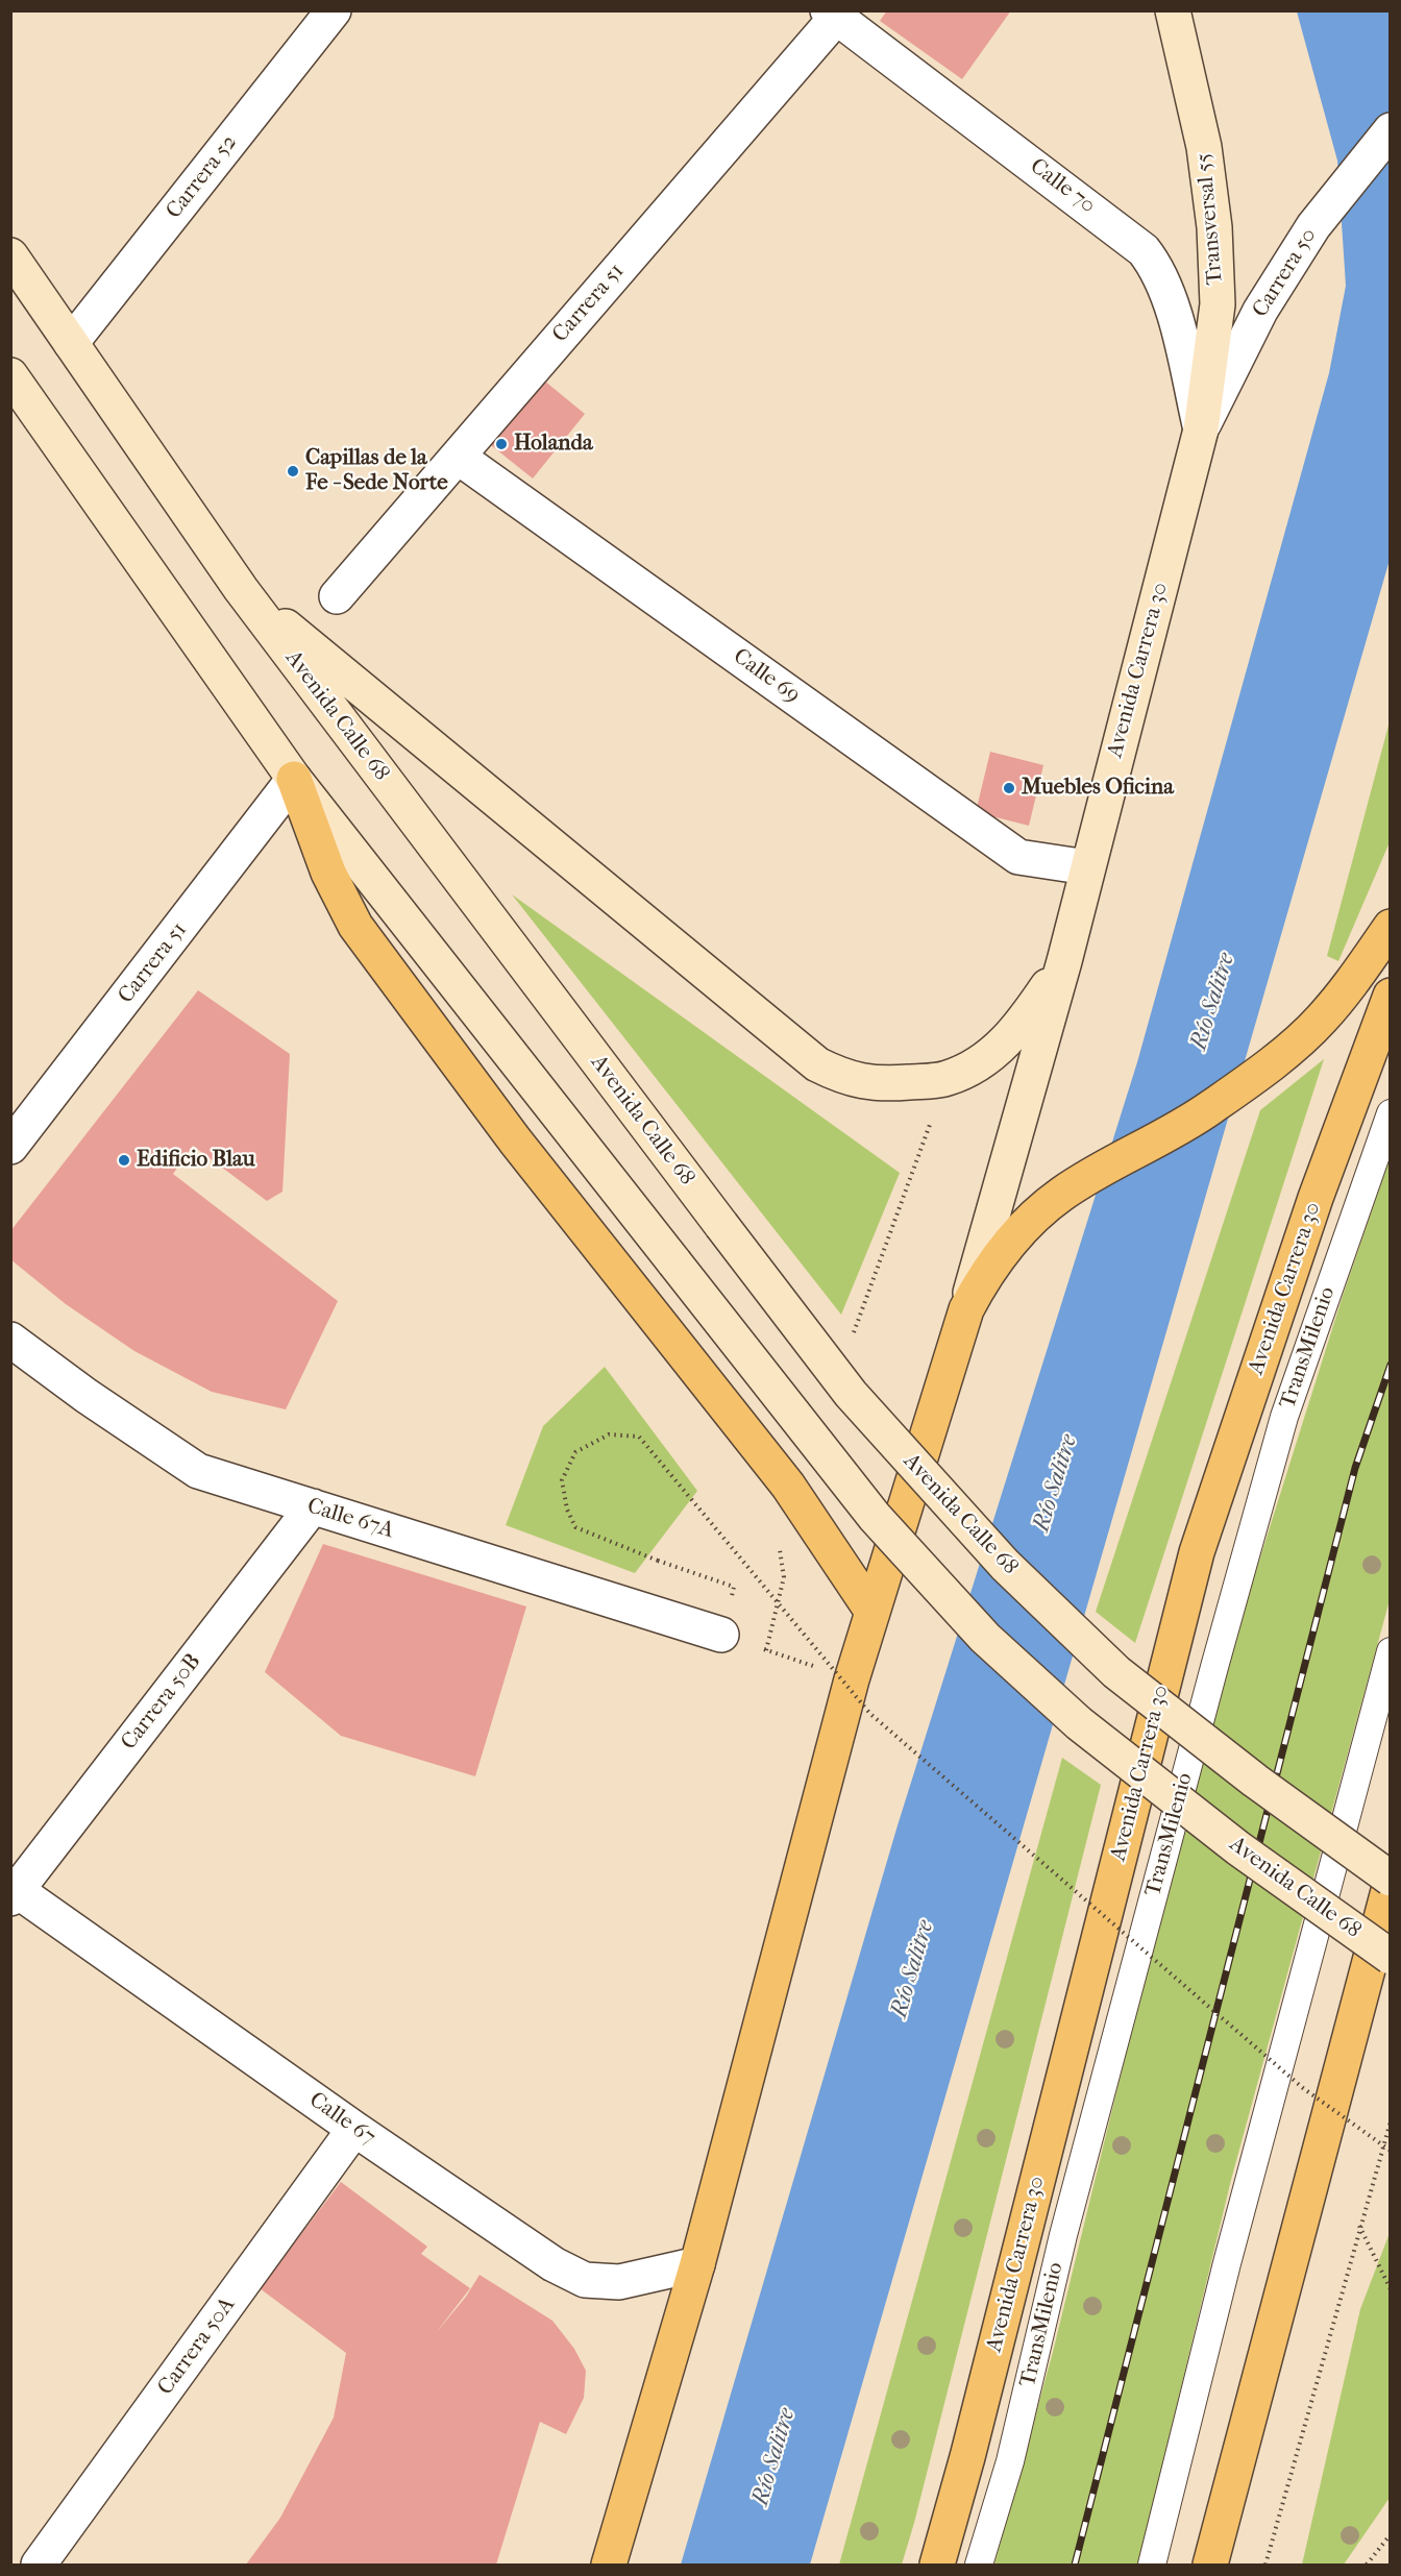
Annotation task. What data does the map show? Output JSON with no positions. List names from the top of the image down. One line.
{"streets":{"highway":["Avenida Carrera 30"],"main road":["Transversal 55","Avenida Calle 68"],"street":["Carrera 52","Calle 70","Carrera 50","Carrera 51","Calle 69","Calle 67A","Carrera 50B","Calle 67","Carrera 50A"],"lane":["TransMilenio"]},"crossings":[["Carrera 52","Avenida Calle 68"],["Calle 70","Transversal 55"],["Calle 70","Carrera 50"],["Calle 70","Carrera 51"],["Calle 70","Avenida Carrera 30"],["Transversal 55","Carrera 50"],["Transversal 55","Avenida Carrera 30"],["Carrera 50","Avenida Carrera 30"],["Carrera 51","Calle 69"],["Carrera 51","Avenida Calle 68"],["Avenida Carrera 30","Calle 69"],["Avenida Carrera 30","Calle 67"],["Calle 67A","Carrera 50B"],["Carrera 50B","Calle 67"],["Calle 67","Carrera 50A"]],"water":["Río Salitre"],"places":["Holanda","Capillas de la Fe - Sede Norte","Muebles Oficina","Edificio Blau"]}
